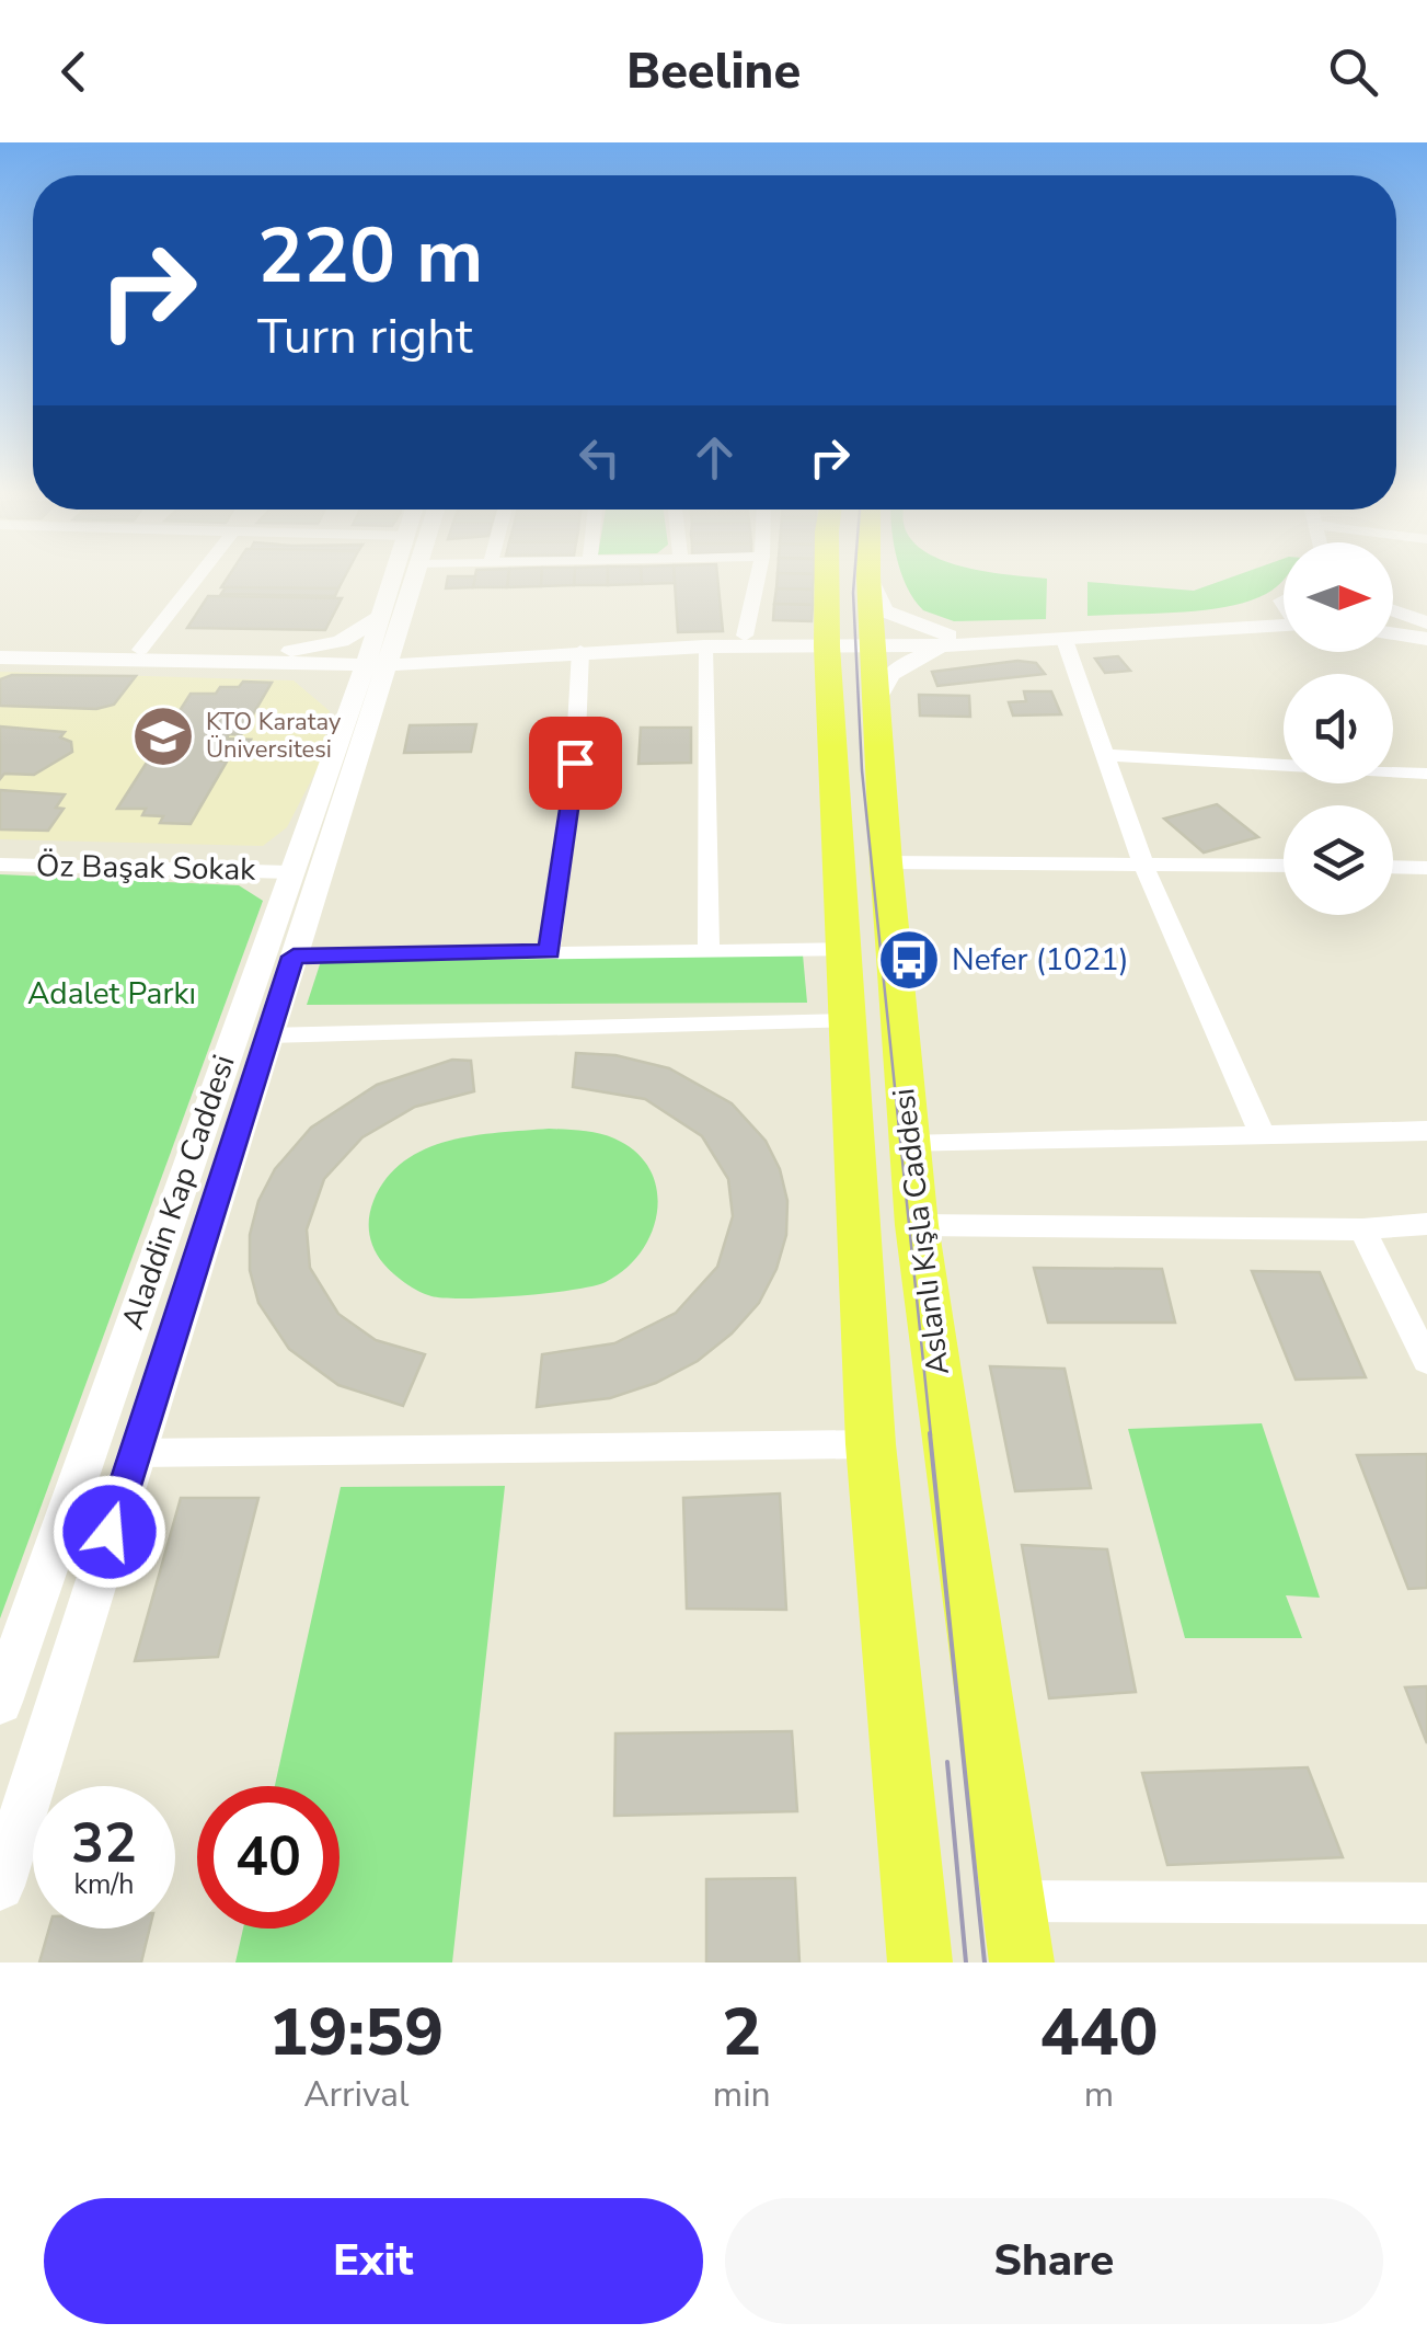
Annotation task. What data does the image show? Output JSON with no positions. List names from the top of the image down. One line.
{"streets":{"main road":["Aslanlı Kışla Caddesi"],"street":["Öz Başak Sokak","Aladdin Kap Caddesi"]},"crossings":[["Öz Başak Sokak","Aladdin Kap Caddesi"]],"parks":["Adalet Parkı"],"places":{"school or university":["KTO Karatay Üniversitesi"],"bus stop":["Nefer (1021)"]},"north":"right","page":{"header":"Beeline","turn":["220 m","Turn right"],"speed":"32 km/h","limit":"40","eta":["19:59","Arrival","2","min","440","m"],"buttons":["Exit","Share"]}}
